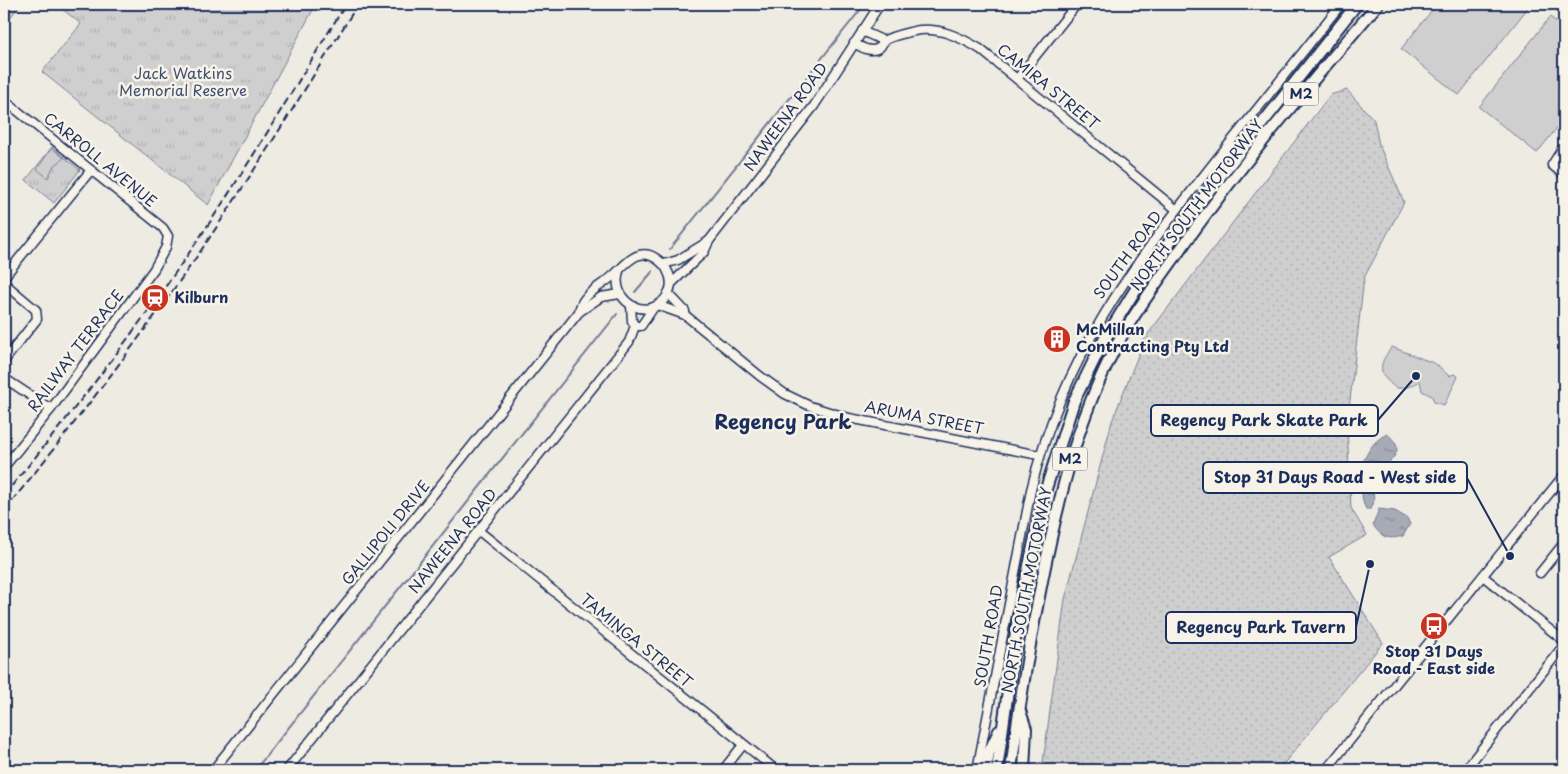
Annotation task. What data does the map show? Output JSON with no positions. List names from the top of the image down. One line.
{"streets":{"highway":["M2","NORTH SOUTH MOTORWAY"],"street":["CAMIRA STREET","NAWEENA ROAD","CARROLL AVENUE","SOUTH ROAD","RAILWAY TERRACE","ARUMA STREET","GALLIPOLI DRIVE","TAMINGA STREET"]},"crossings":[["CAMIRA STREET","NAWEENA ROAD"],["CAMIRA STREET","SOUTH ROAD"],["NAWEENA ROAD","ARUMA STREET"],["NAWEENA ROAD","GALLIPOLI DRIVE"],["NAWEENA ROAD","TAMINGA STREET"],["CARROLL AVENUE","RAILWAY TERRACE"],["SOUTH ROAD","ARUMA STREET"],["ARUMA STREET","GALLIPOLI DRIVE"]],"districts":["Regency Park"],"parks":["Jack Watkins Memorial Reserve"],"places":{"station":["Kilburn"],"building":["McMillan Contracting Pty Ltd"],"other":["Regency Park Skate Park","Stop 31 Days Road - West side","Regency Park Tavern"],"bus stop":["Stop 31 Days Road - East side"]}}
